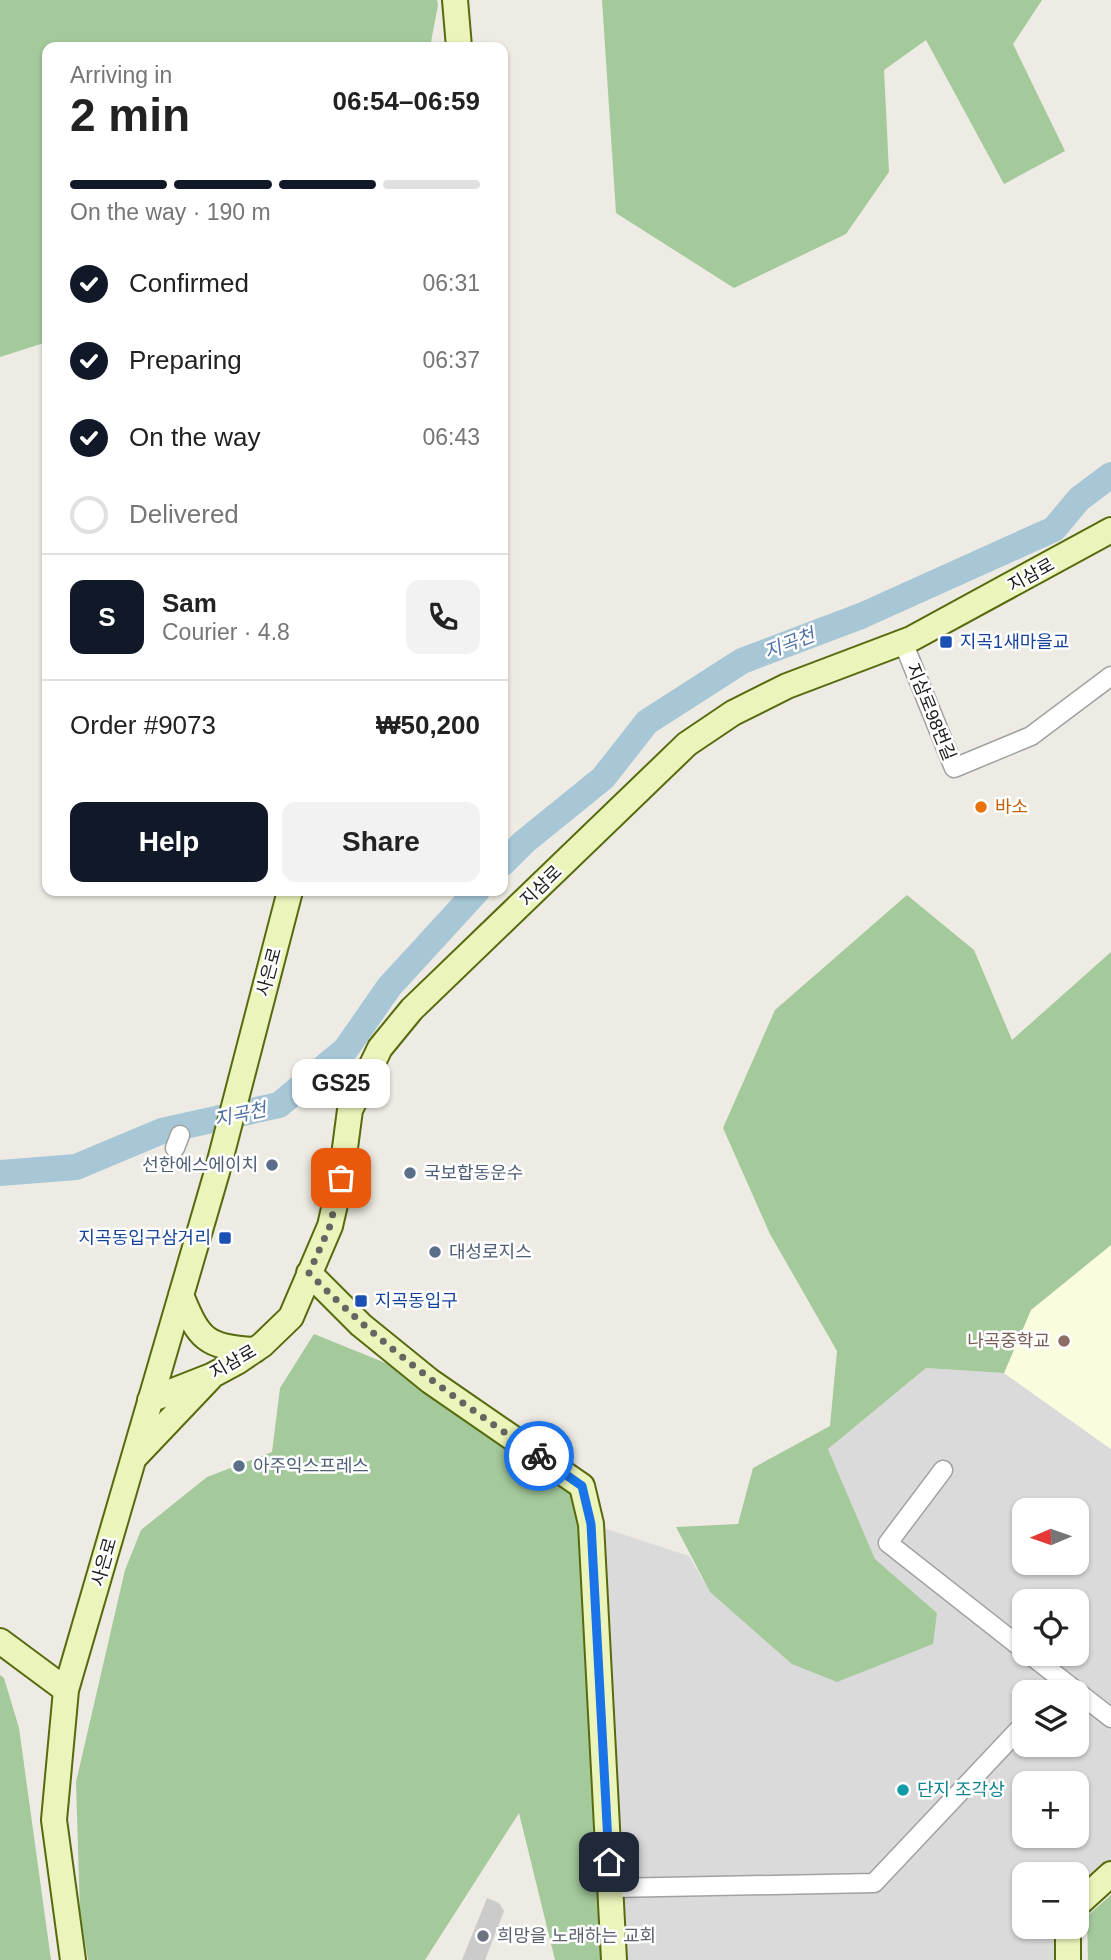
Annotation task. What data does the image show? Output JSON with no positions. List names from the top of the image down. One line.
{"streets":{"street":["지삼로","지삼로98번길","사은로"]},"crossings":[["지삼로","지삼로98번길"],["지삼로","사은로"]],"water":["지곡천"],"places":{"transit":["지곡1새마을교","지곡동입구삼거리","지곡동입구"],"other":["바소","선한에스에이치","국보합동운수","GS25","대성로지스","나곡중학교","아주익스프레스","단지 조각상","희망을 노래하는 교회"]},"north":"left","page":{"heading":["2 min","Arriving in","06:54–06:59"],"panel":["Sam","Courier · 4.8","Order #9073","₩50,200"],"bar":"On the way · 190 m","list":[["Confirmed","06:31"],["Preparing","06:37"],["On the way","06:43"],"Delivered"],"round":"S","buttons":["Help","Share"],"bubble":"GS25","map_buttons":["+","−"]}}
